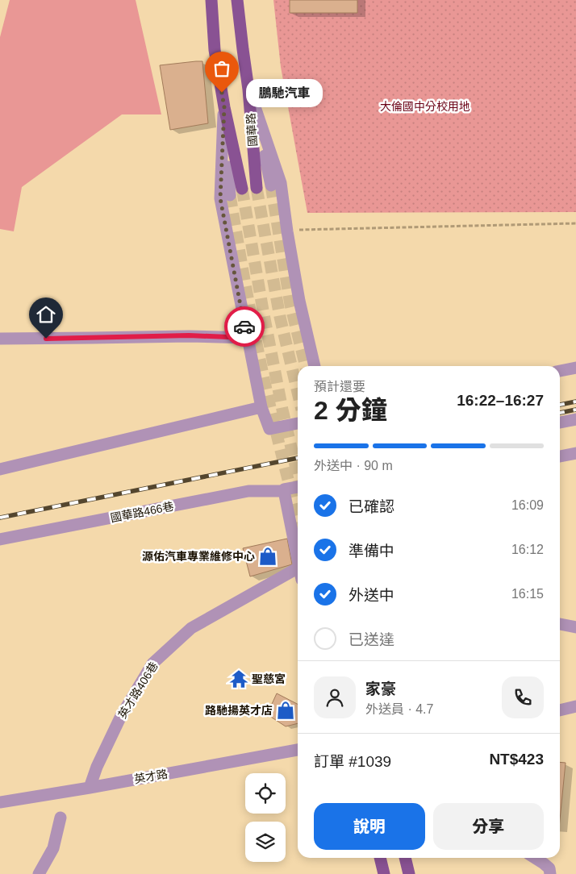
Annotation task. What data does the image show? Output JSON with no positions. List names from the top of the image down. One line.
{"streets":{"main road":["國華路"],"street":["國華路466巷","英才路406巷","英才路"]},"crossings":[["英才路406巷","英才路"]],"parks":["大倫國中分校用地"],"places":{"other":["鵬馳汽車"],"shop":["源佑汽車專業維修中心","路馳揚英才店"],"temple":["聖慈宮"]},"page":{"bubble":"鵬馳汽車","heading":["2 分鐘","預計還要","16:22–16:27"],"panel":["家豪","外送員 · 4.7","訂單 #1039","NT$423"],"bar":"外送中 · 90 m","list":[["已確認","16:09"],["準備中","16:12"],["外送中","16:15"],"已送達"],"buttons":["說明","分享"]}}
